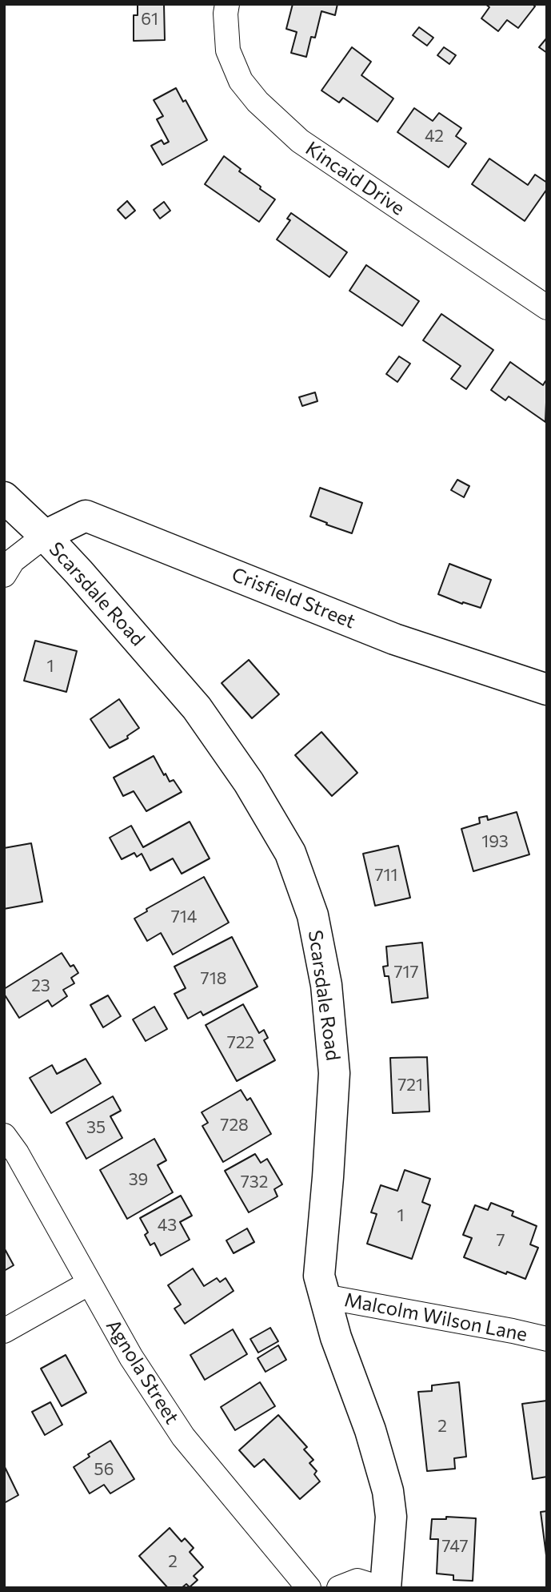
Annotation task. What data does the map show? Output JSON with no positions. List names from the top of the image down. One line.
{"streets":{"street":["Kincaid Drive","Scarsdale Road","Crisfield Street","Malcolm Wilson Lane","Agnola Street"]},"crossings":[["Scarsdale Road","Crisfield Street"],["Scarsdale Road","Malcolm Wilson Lane"]],"house_numbers":["61","42","1","193","711","714","717","718","23","722","721","728","35","39","732","1","43","7","2","56","747","2"]}
